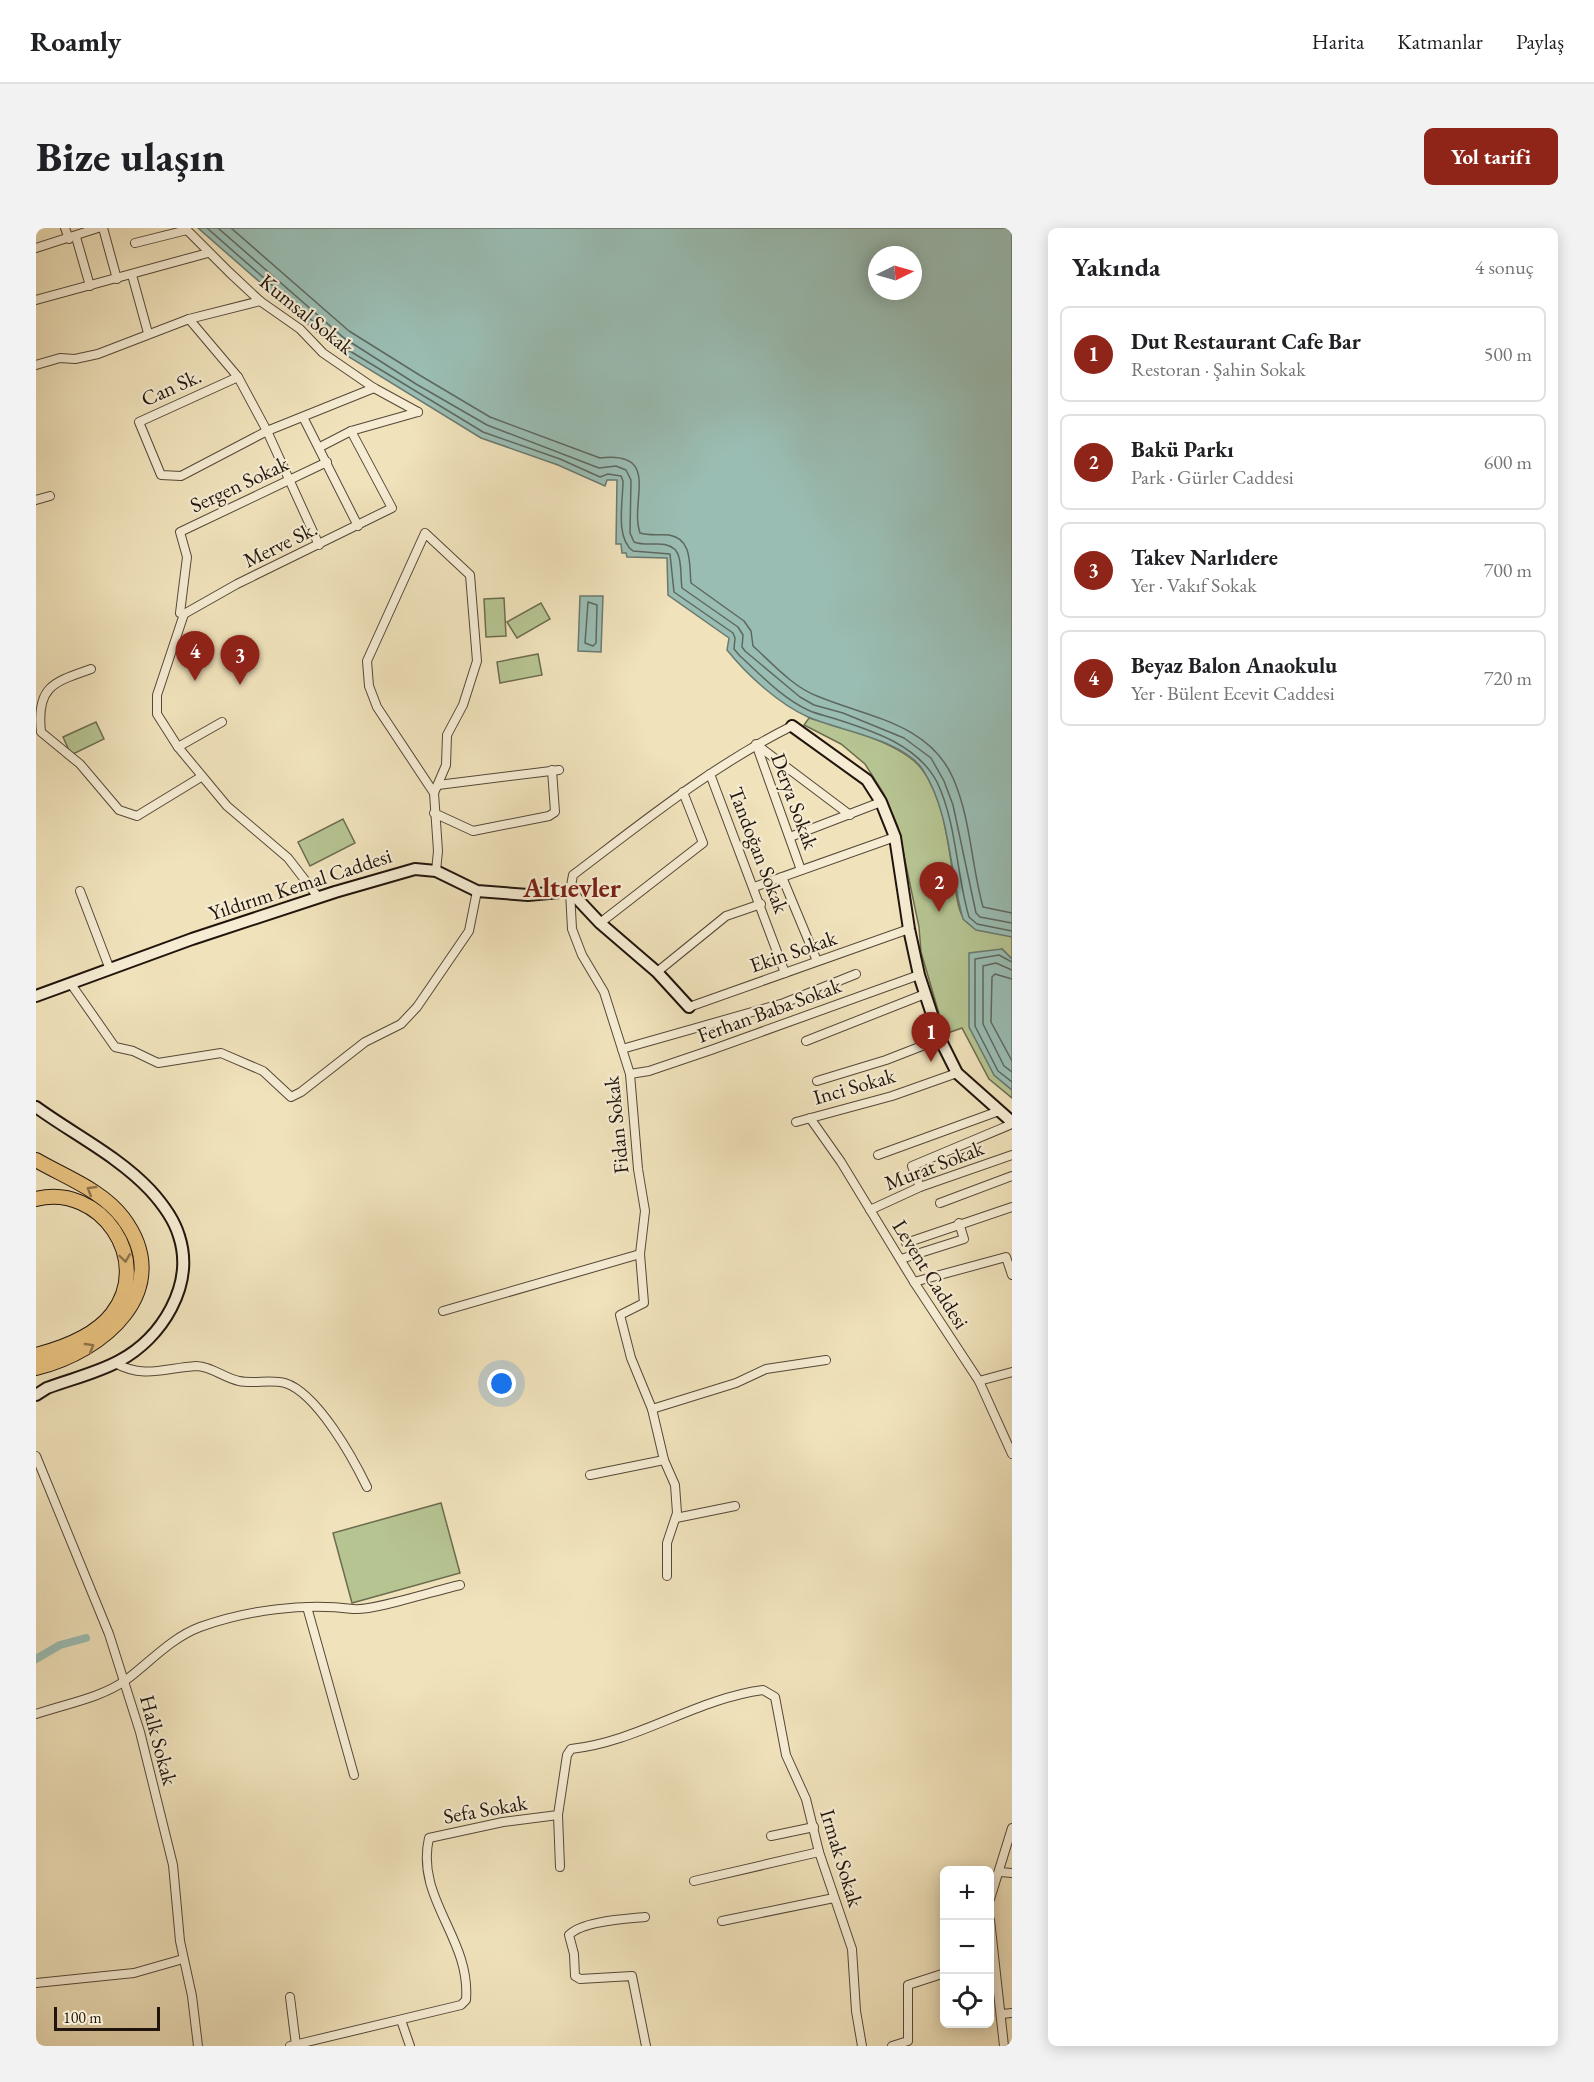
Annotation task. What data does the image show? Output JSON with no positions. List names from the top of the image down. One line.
{"streets":{"street":["Kumsal Sokak","Can Sk.","Sergen Sokak","Merve Sk.","Derya Sokak","Tandoğan Sokak","Yıldırım Kemal Caddesi","Ekin Sokak","Ferhan Baba Sokak","Inci Sokak","Fidan Sokak","Murat Sokak","Levent Caddesi","Halk Sokak","Sefa Sokak","Irmak Sokak"]},"crossings":[["Kumsal Sokak","Merve Sk."],["Sergen Sokak","Merve Sk."],["Tandoğan Sokak","Ekin Sokak"],["Yıldırım Kemal Caddesi","Fidan Sokak"],["Ferhan Baba Sokak","Fidan Sokak"],["Inci Sokak","Levent Caddesi"],["Murat Sokak","Levent Caddesi"],["Sefa Sokak","Irmak Sokak"]],"districts":["Altıevler"],"scale_bar":"100 m","north":"right","page":{"header":"Roamly","nav":["Harita","Katmanlar","Paylaş"],"buttons":"Yol tarifi","title":"Bize ulaşın","heading":["Yakında","4 sonuç"],"list":[{"mark":"1","name":"Dut Restaurant Cafe Bar","note":"Restoran · Şahin Sokak","value":"500 m"},{"mark":"2","name":"Bakü Parkı","note":"Park · Gürler Caddesi","value":"600 m"},{"mark":"3","name":"Takev Narlıdere","note":"Yer · Vakıf Sokak","value":"700 m"},{"mark":"4","name":"Beyaz Balon Anaokulu","note":"Yer · Bülent Ecevit Caddesi","value":"720 m"}],"pins":["4","3","2","1"],"map_buttons":["+","−"],"scale":"100 m"}}
